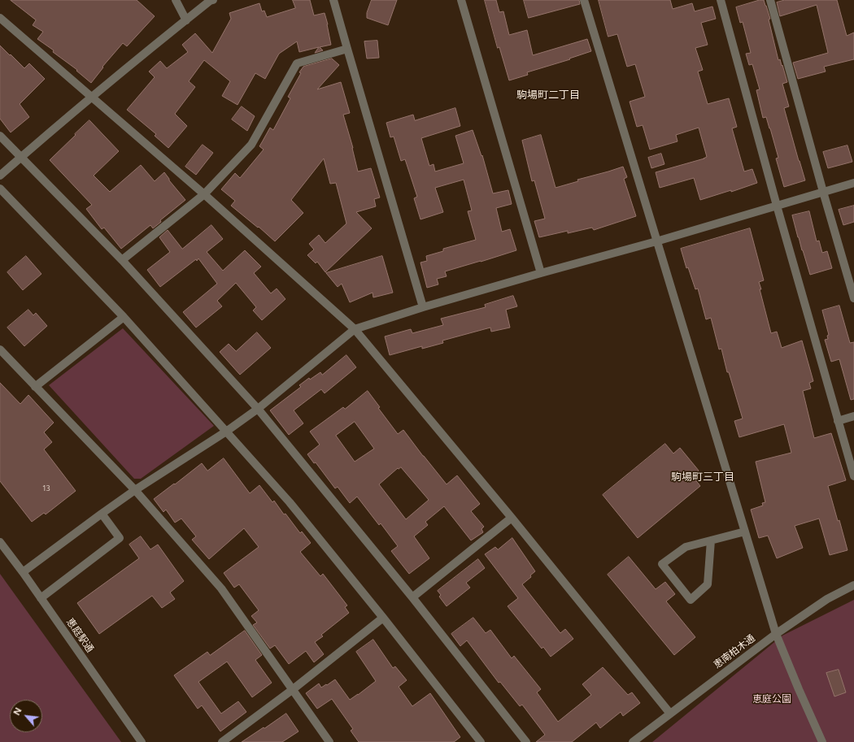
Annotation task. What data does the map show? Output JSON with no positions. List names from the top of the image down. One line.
{"streets":{"street":["恵庭駅通","恵南柏木通"]},"districts":["駒場町二丁目","駒場町三丁目"],"parks":["恵庭公園"],"house_numbers":["13"],"north":"top left"}
